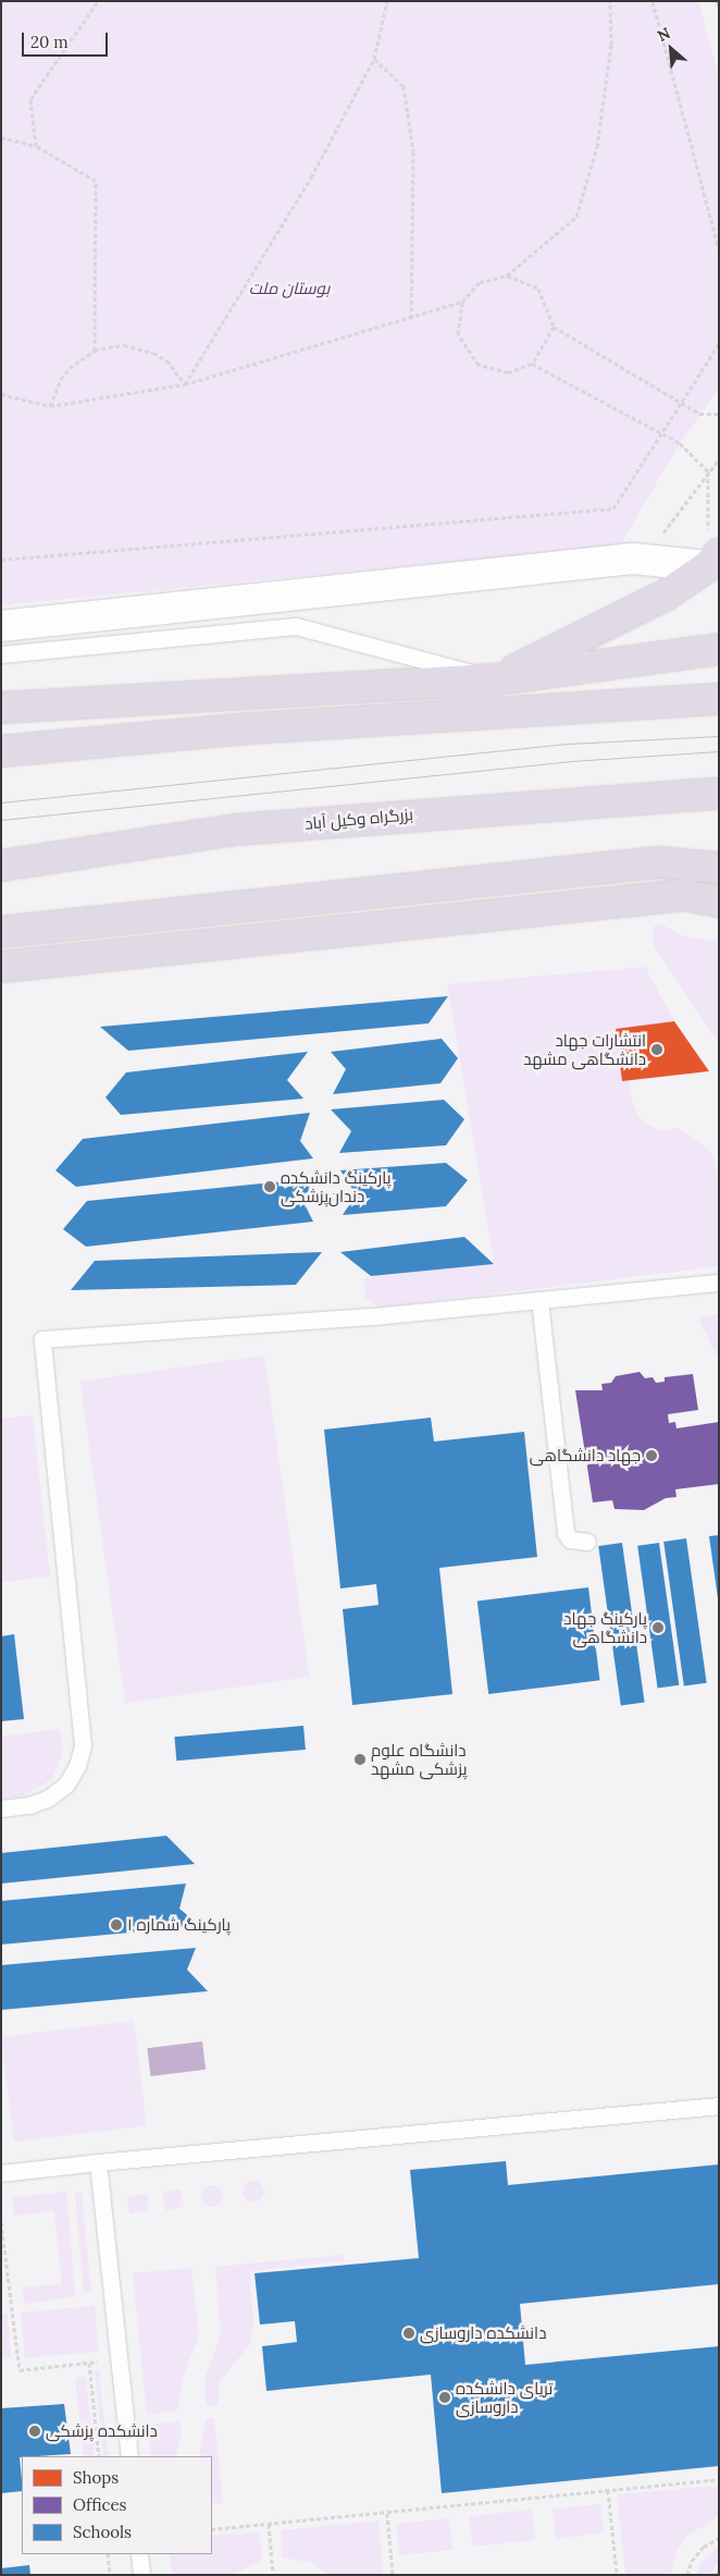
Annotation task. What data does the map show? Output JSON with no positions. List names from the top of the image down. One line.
{"streets":{"highway":["بزرگراه وکیل آباد"]},"parks":["بوستان ملت"],"places":["انتشارات جهاد دانشگاهی مشهد","پارکینگ دانشکده دندان‌پزشکی","جهاد دانشگاهی","پارکینگ جهاد دانشگاهی","دانشگاه علوم پزشکی مشهد","پارکینگ شماره ۱","دانشکده داروسازی","تریای دانشکده داروسازی","دانشکده پزشکی"],"legend":["Shops","Offices","Schools"],"scale_bar":"20 m","north":"top left"}
